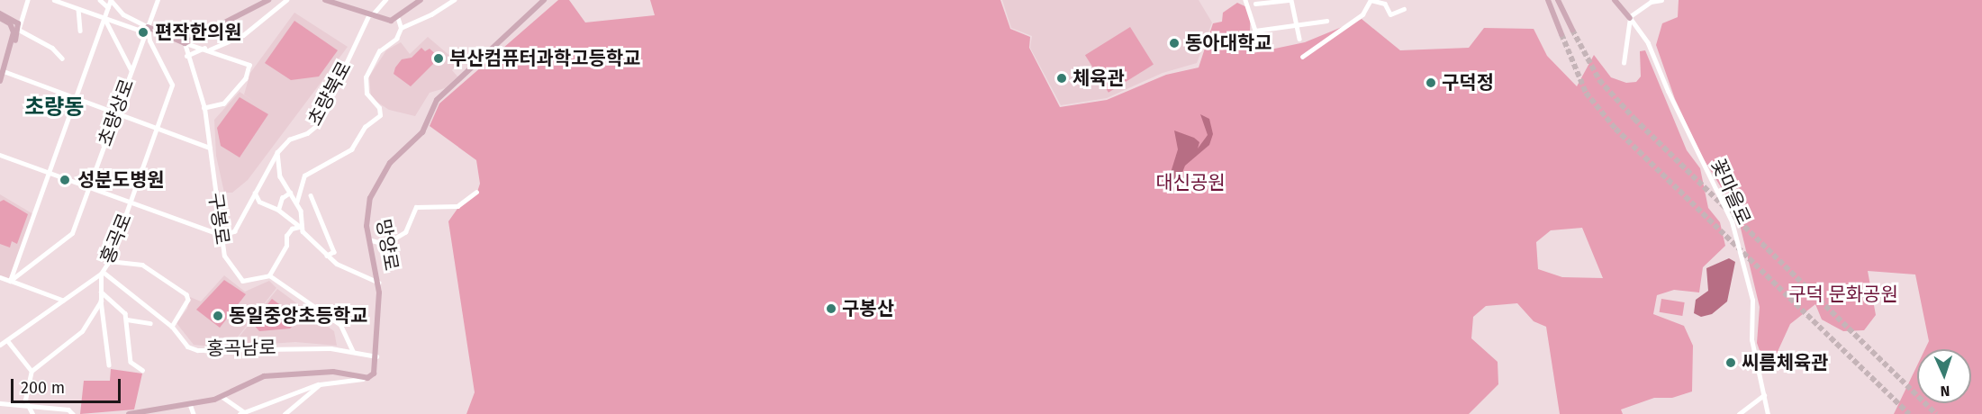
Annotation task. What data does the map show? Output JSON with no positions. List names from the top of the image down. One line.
{"streets":{"main road":["꽃마을로","망양로"],"street":["초량북로","초량상로","구봉로","홍곡로","홍곡남로"]},"crossings":[["초량북로","구봉로"],["초량상로","홍곡로"],["홍곡로","홍곡남로"],["망양로","홍곡남로"]],"districts":["초량동"],"parks":["대신공원","구덕 문화공원"],"places":["편작한의원","동아대학교","부산컴퓨터과학고등학교","체육관","구덕정","성분도병원","구봉산","동일중앙초등학교","씨름체육관"],"scale_bar":"200 m","north":"bottom"}
